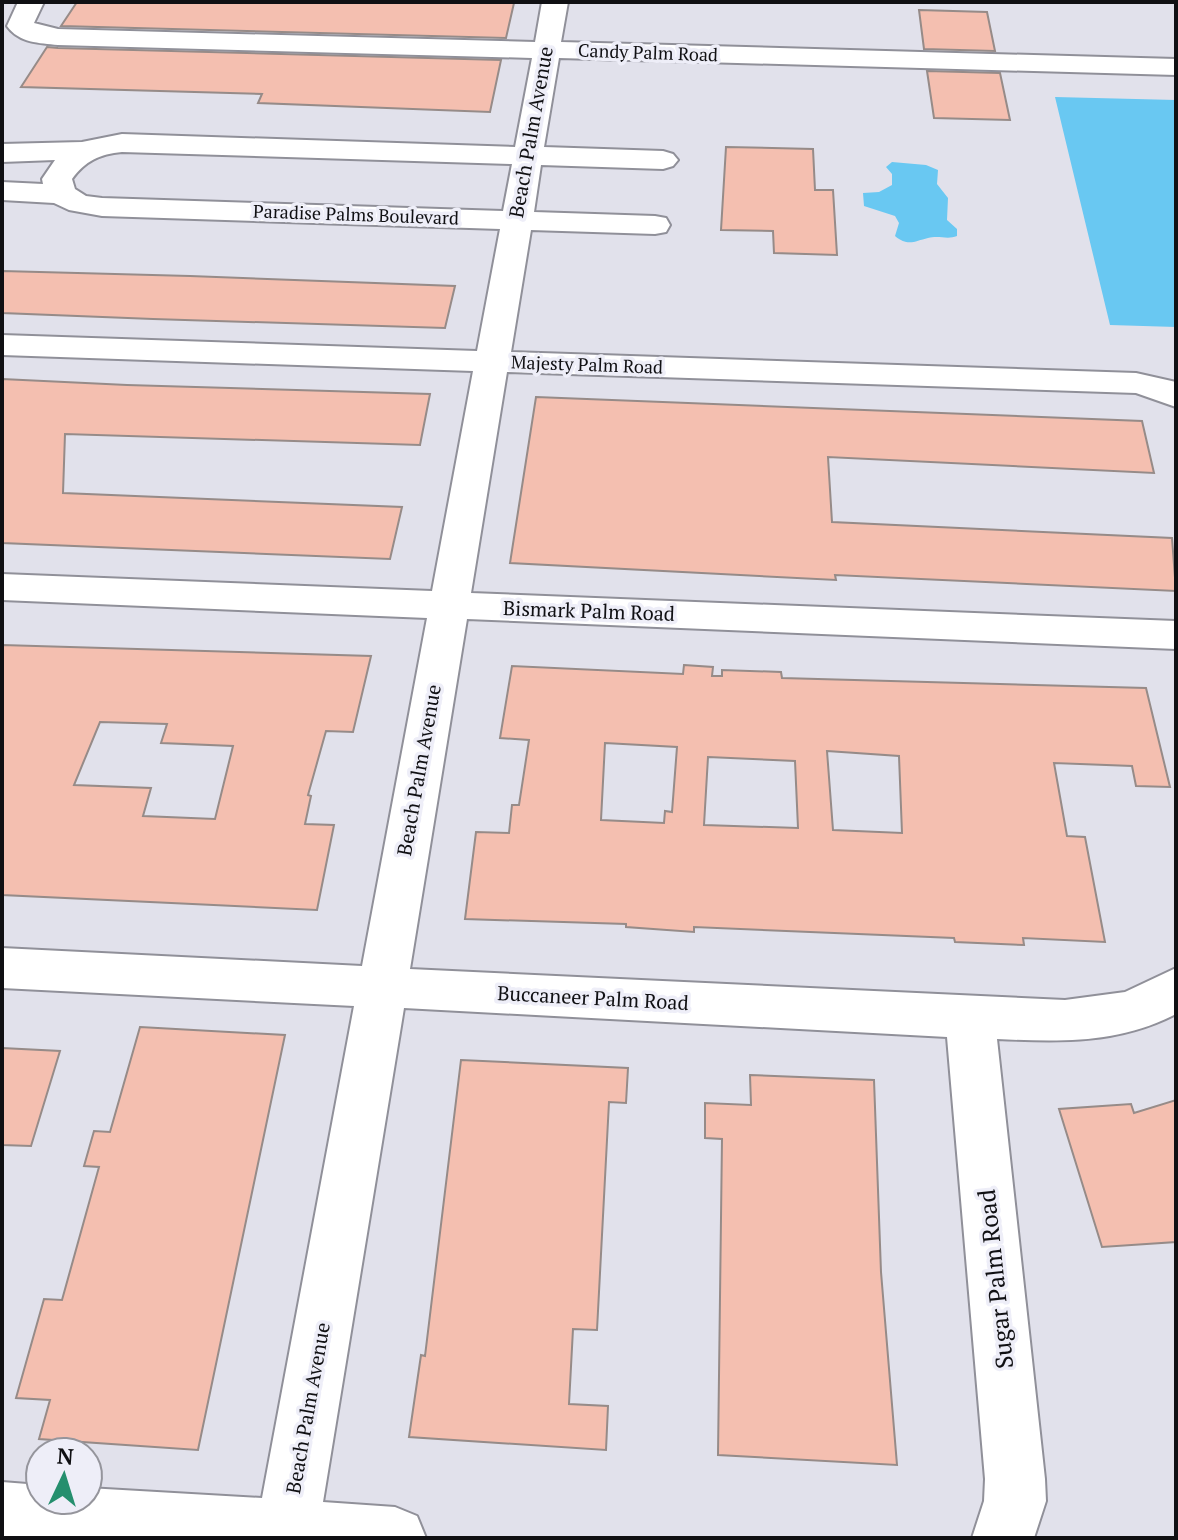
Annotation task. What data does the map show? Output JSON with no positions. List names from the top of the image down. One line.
{"streets":{"street":["Candy Palm Road","Beach Palm Avenue","Paradise Palms Boulevard","Majesty Palm Road","Bismark Palm Road","Buccaneer Palm Road","Sugar Palm Road"]},"crossings":[["Candy Palm Road","Beach Palm Avenue"],["Beach Palm Avenue","Paradise Palms Boulevard"],["Beach Palm Avenue","Majesty Palm Road"],["Beach Palm Avenue","Bismark Palm Road"],["Beach Palm Avenue","Buccaneer Palm Road"],["Buccaneer Palm Road","Sugar Palm Road"]],"north":"top"}
